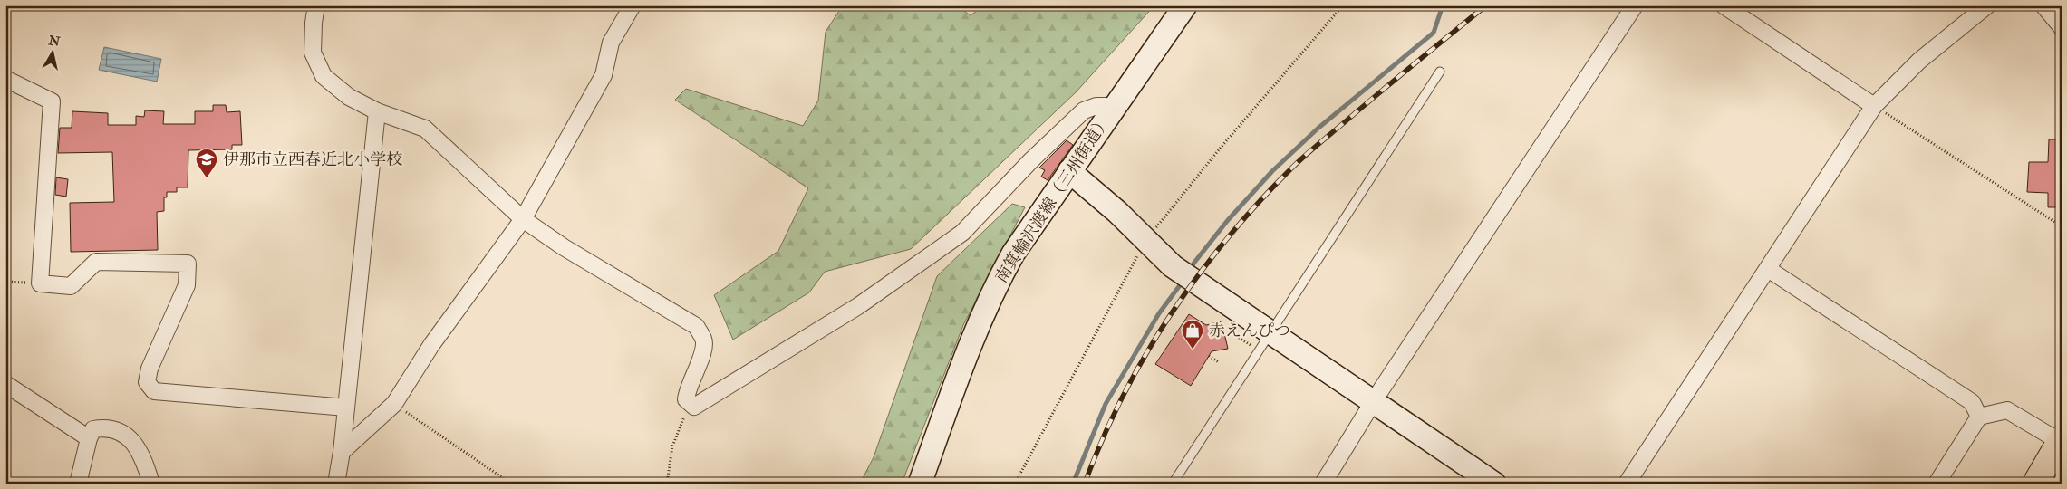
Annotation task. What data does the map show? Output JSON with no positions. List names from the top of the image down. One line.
{"streets":{"main road":["南箕輪沢渡線（三州街道）"]},"places":{"school or university":["伊那市立西春近北小学校"],"shop":["赤えんぴつ"]},"north":"top"}
